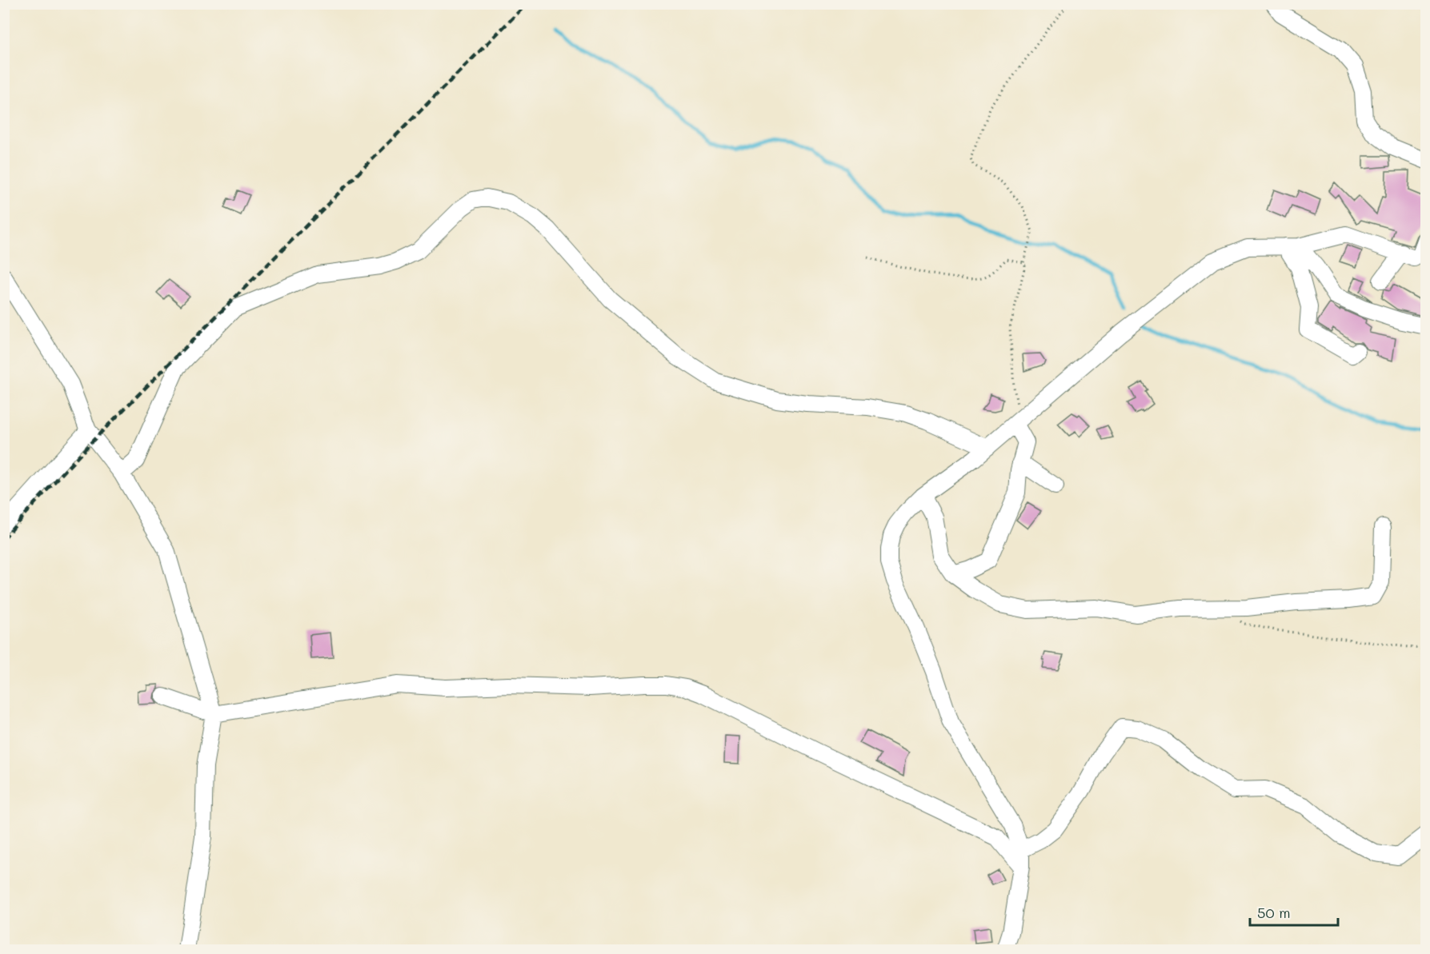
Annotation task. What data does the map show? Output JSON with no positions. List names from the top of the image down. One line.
{"scale_bar":"50 m"}
